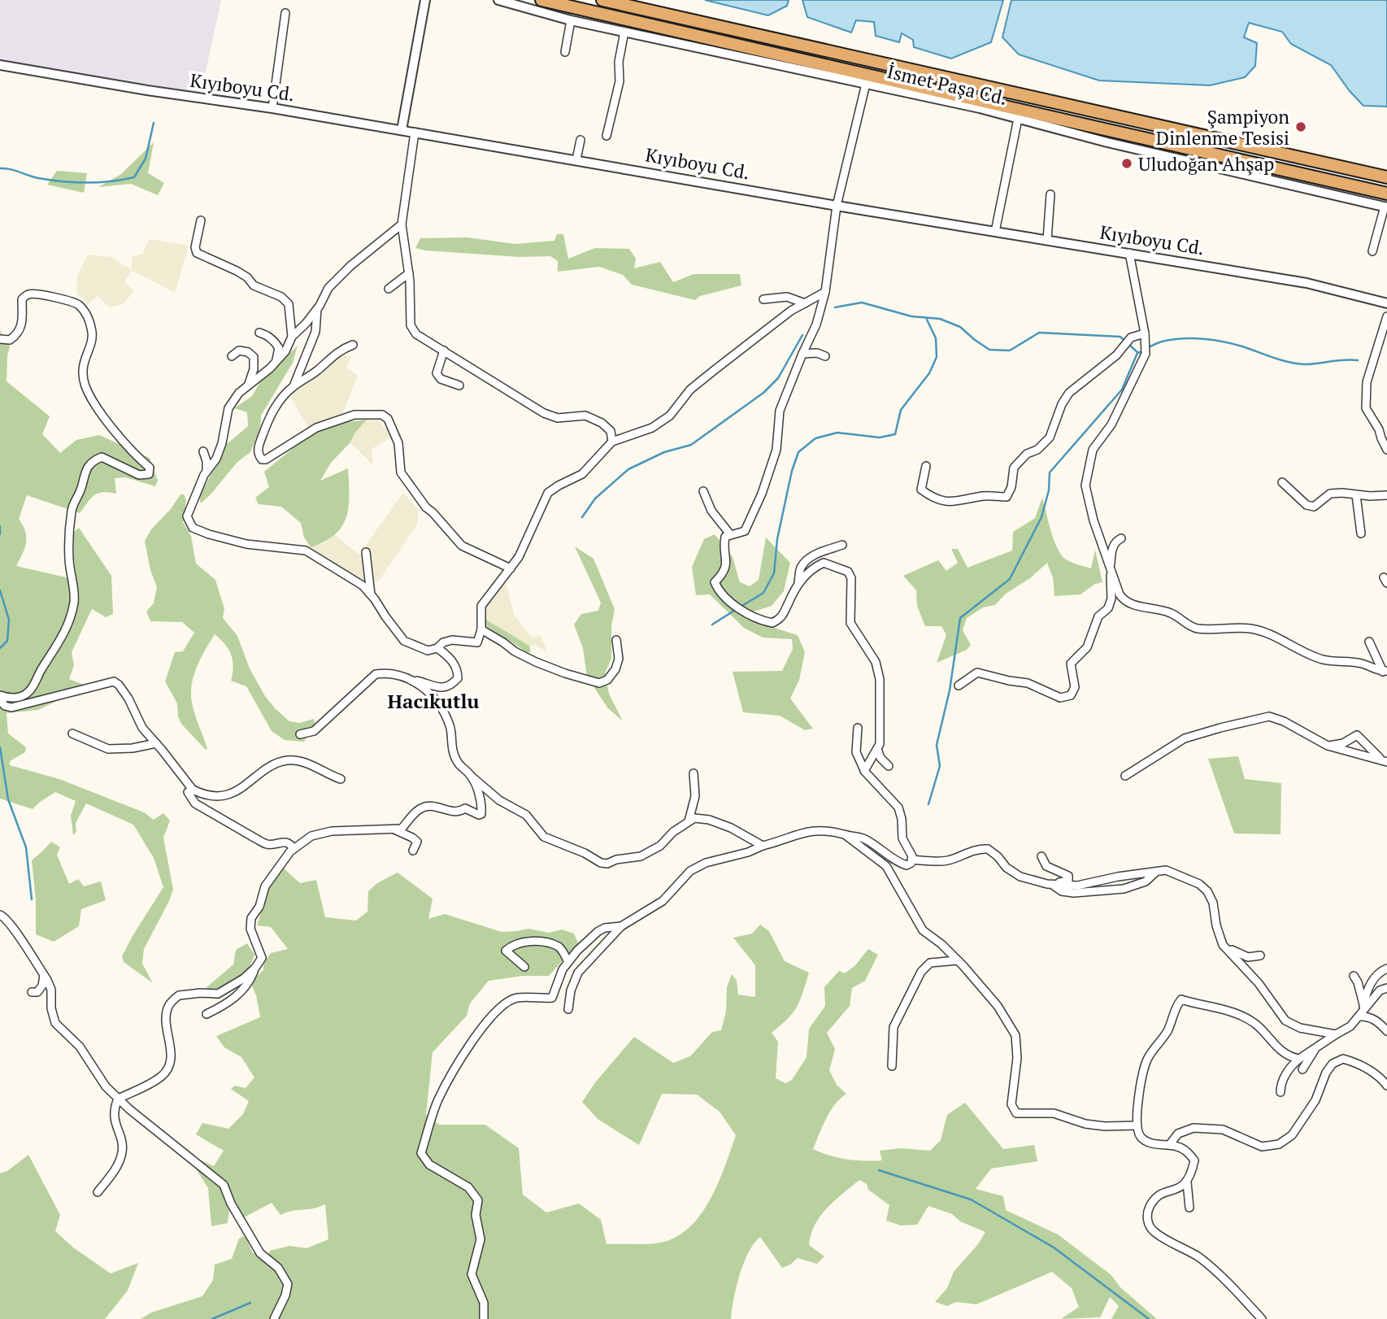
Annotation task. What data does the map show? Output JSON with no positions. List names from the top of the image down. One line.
{"streets":{"street":["İsmet Paşa Cd.","Kıyıboyu Cd."]},"districts":["Hacıkutlu"],"places":["Şampiyon Dinlenme Tesisi","Uludoǧan Ahşap"]}
